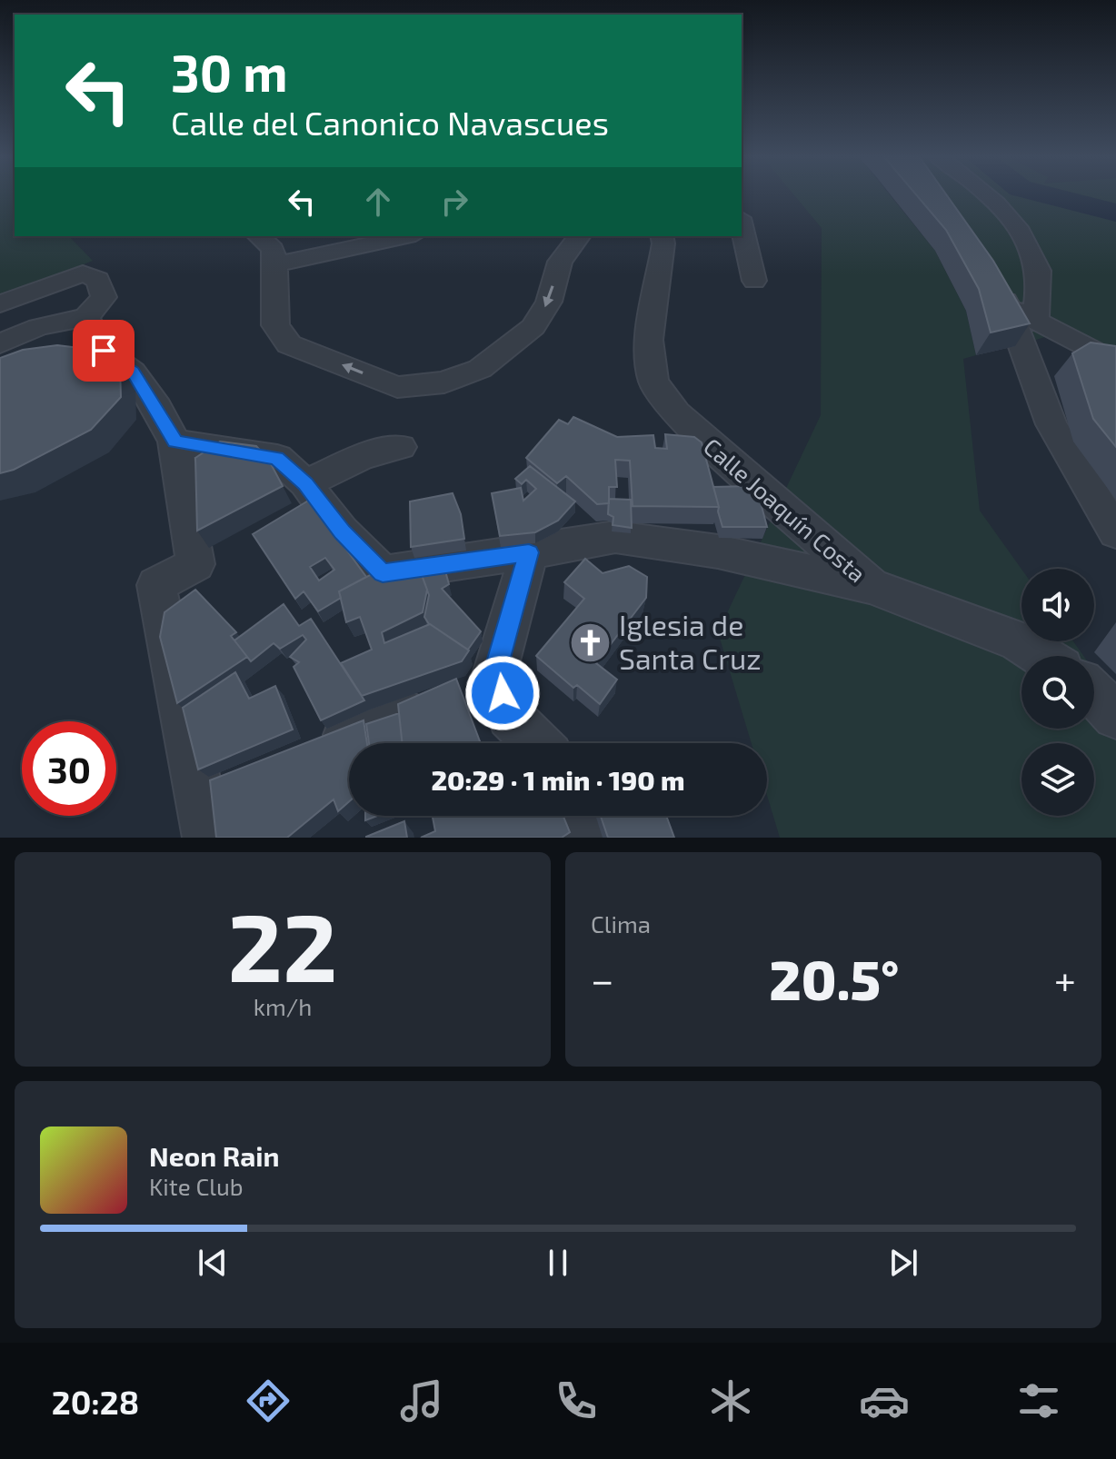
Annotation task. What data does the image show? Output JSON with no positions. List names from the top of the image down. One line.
{"streets":{"street":["Calle Joaquín Costa"]},"places":{"church":["Iglesia de Santa Cruz"]},"page":{"turn":["30 m","Calle del Canonico Navascues"],"limit":"30","trip":"20:29 · 1 min · 190 m","tile":[["22","km/h"],"Clima"],"heat":["−","20.5°","+"],"song":["Neon Rain","Kite Club"],"tabs":"20:28"}}
